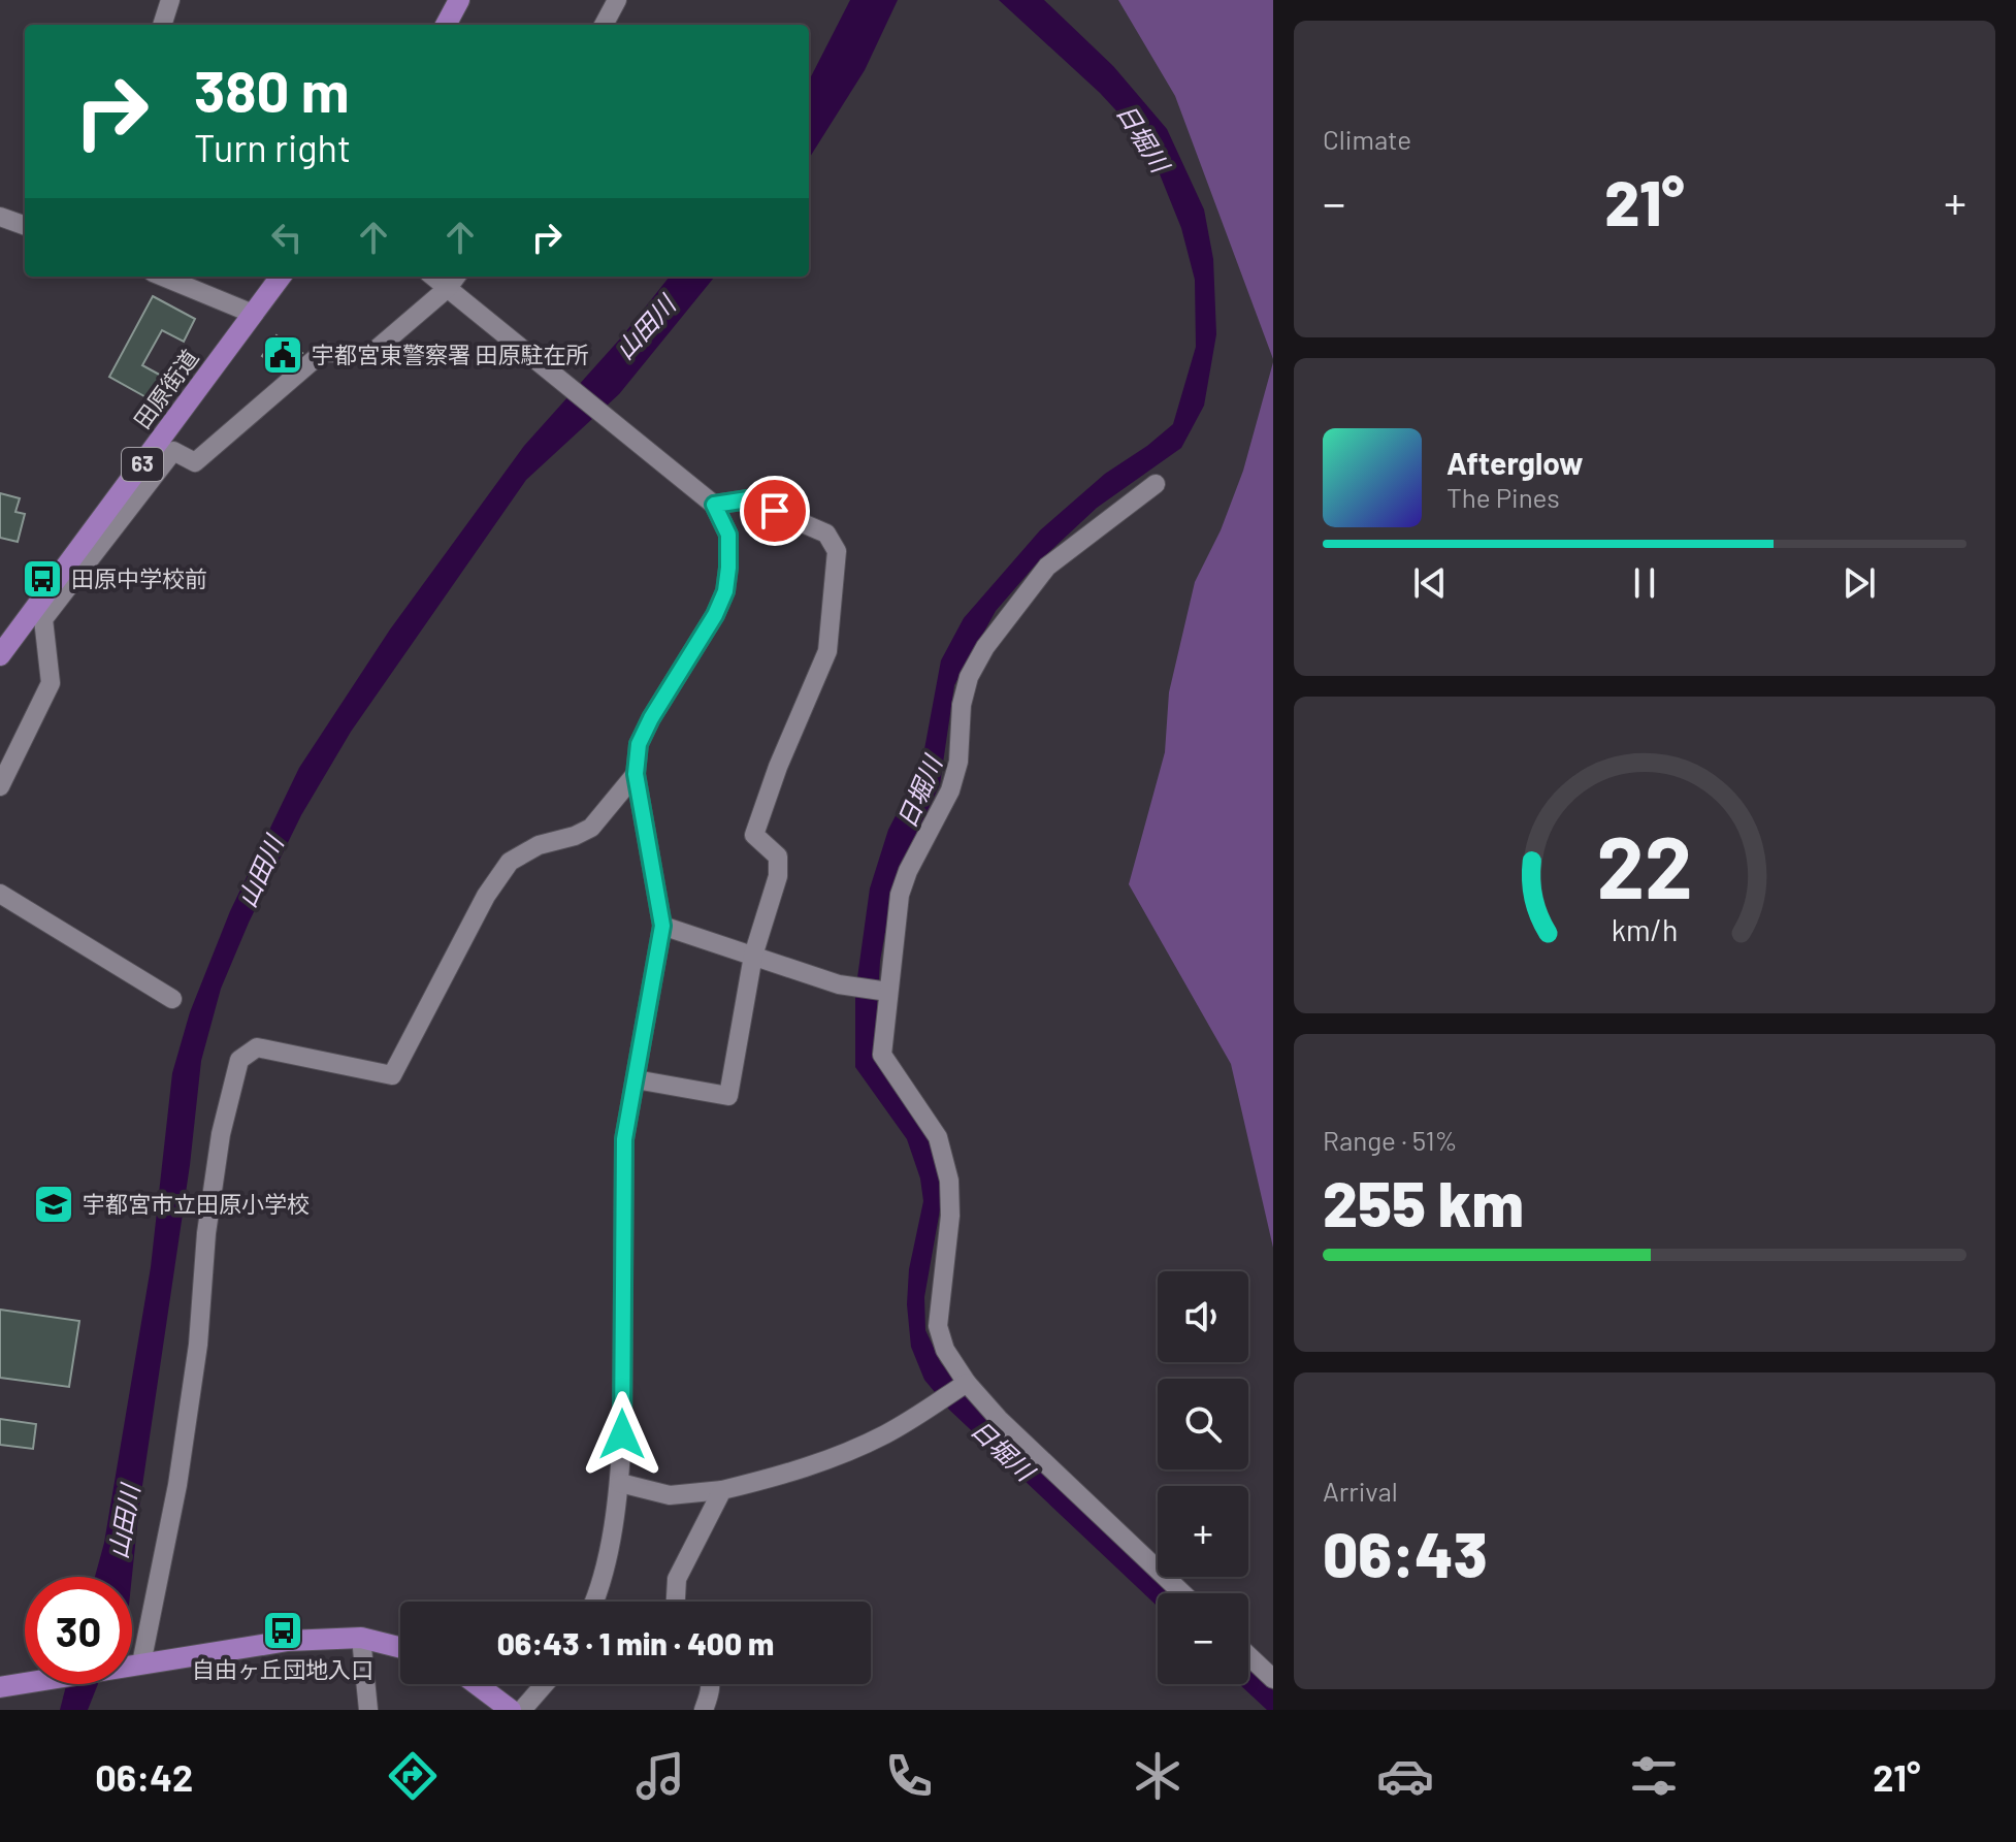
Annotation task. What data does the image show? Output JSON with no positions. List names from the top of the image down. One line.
{"streets":{"main road":["田原街道","63"]},"water":["日堀川","山田川"],"places":{"public building":["宇都宮東警察署 田原駐在所"],"bus stop":["田原中学校前","自由ヶ丘団地入口"],"school or university":["宇都宮市立田原小学校"]},"page":{"tile":["Climate",["Range · 51%","255 km"],["Arrival","06:43"]],"turn":["380 m","Turn right"],"heat":["−","21°","+"],"song":["Afterglow","The Pines"],"map_buttons":["+","−"],"limit":"30","trip":"06:43 · 1 min · 400 m","tabs":["06:42","21°"],"gauge":["22","km/h"]}}
